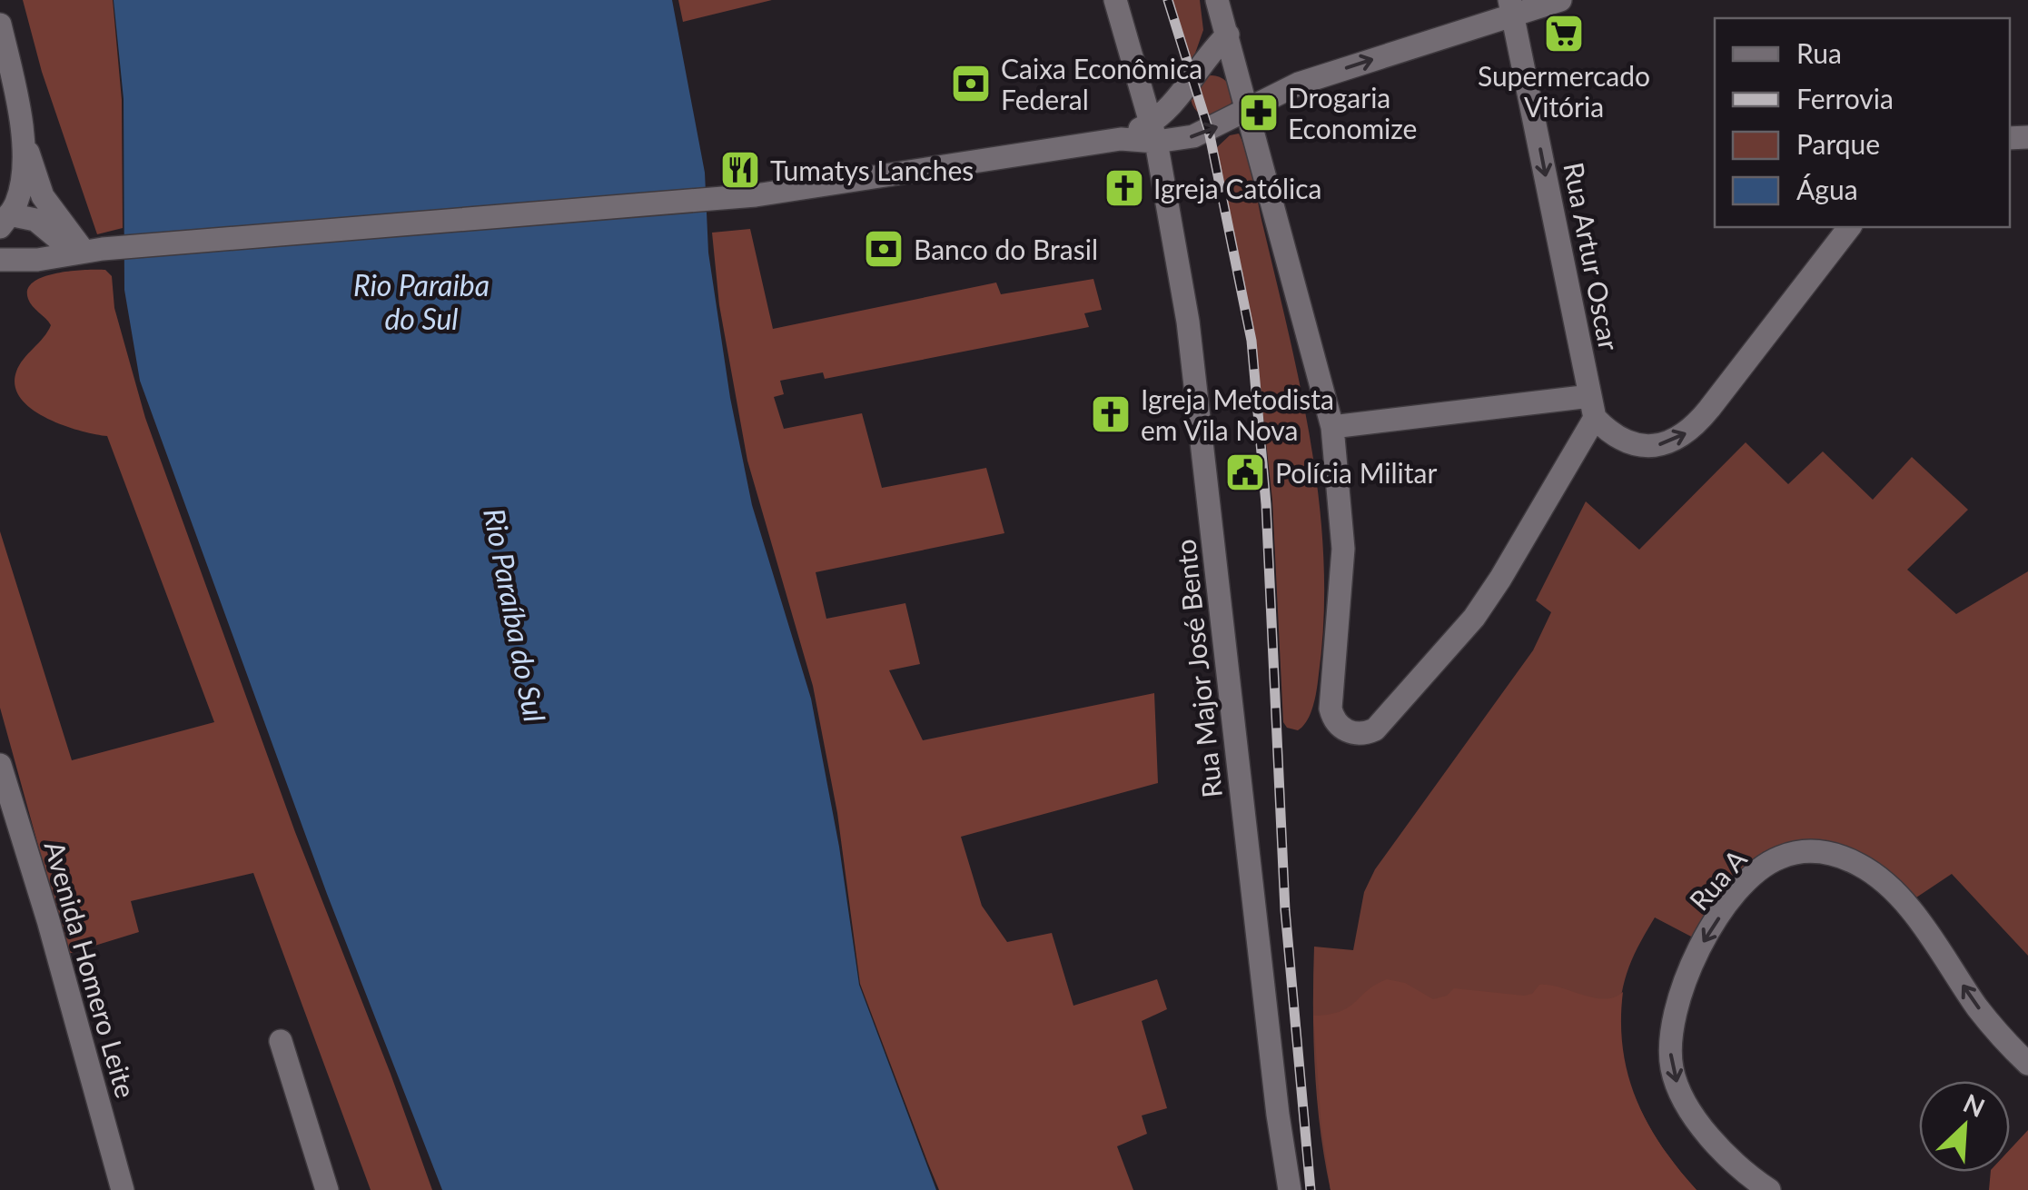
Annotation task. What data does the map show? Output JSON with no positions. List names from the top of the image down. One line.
{"streets":{"street":["Rua Artur Oscar","Rua Major José Bento","Rua A","Avenida Homero Leite"]},"one_way":["Rua Artur Oscar"],"water":["Rio Paraiba do Sul","Rio Paraíba do Sul"],"places":{"supermarket":["Supermercado Vitória"],"bank":["Caixa Econômica Federal","Banco do Brasil"],"pharmacy":["Drogaria Economize"],"restaurant":["Tumatys Lanches"],"church":["Igreja Católica","Igreja Metodista em Vila Nova"],"public building":["Polícia Militar"]},"legend":["Rua","Ferrovia","Parque","Água"],"north":"top right"}
